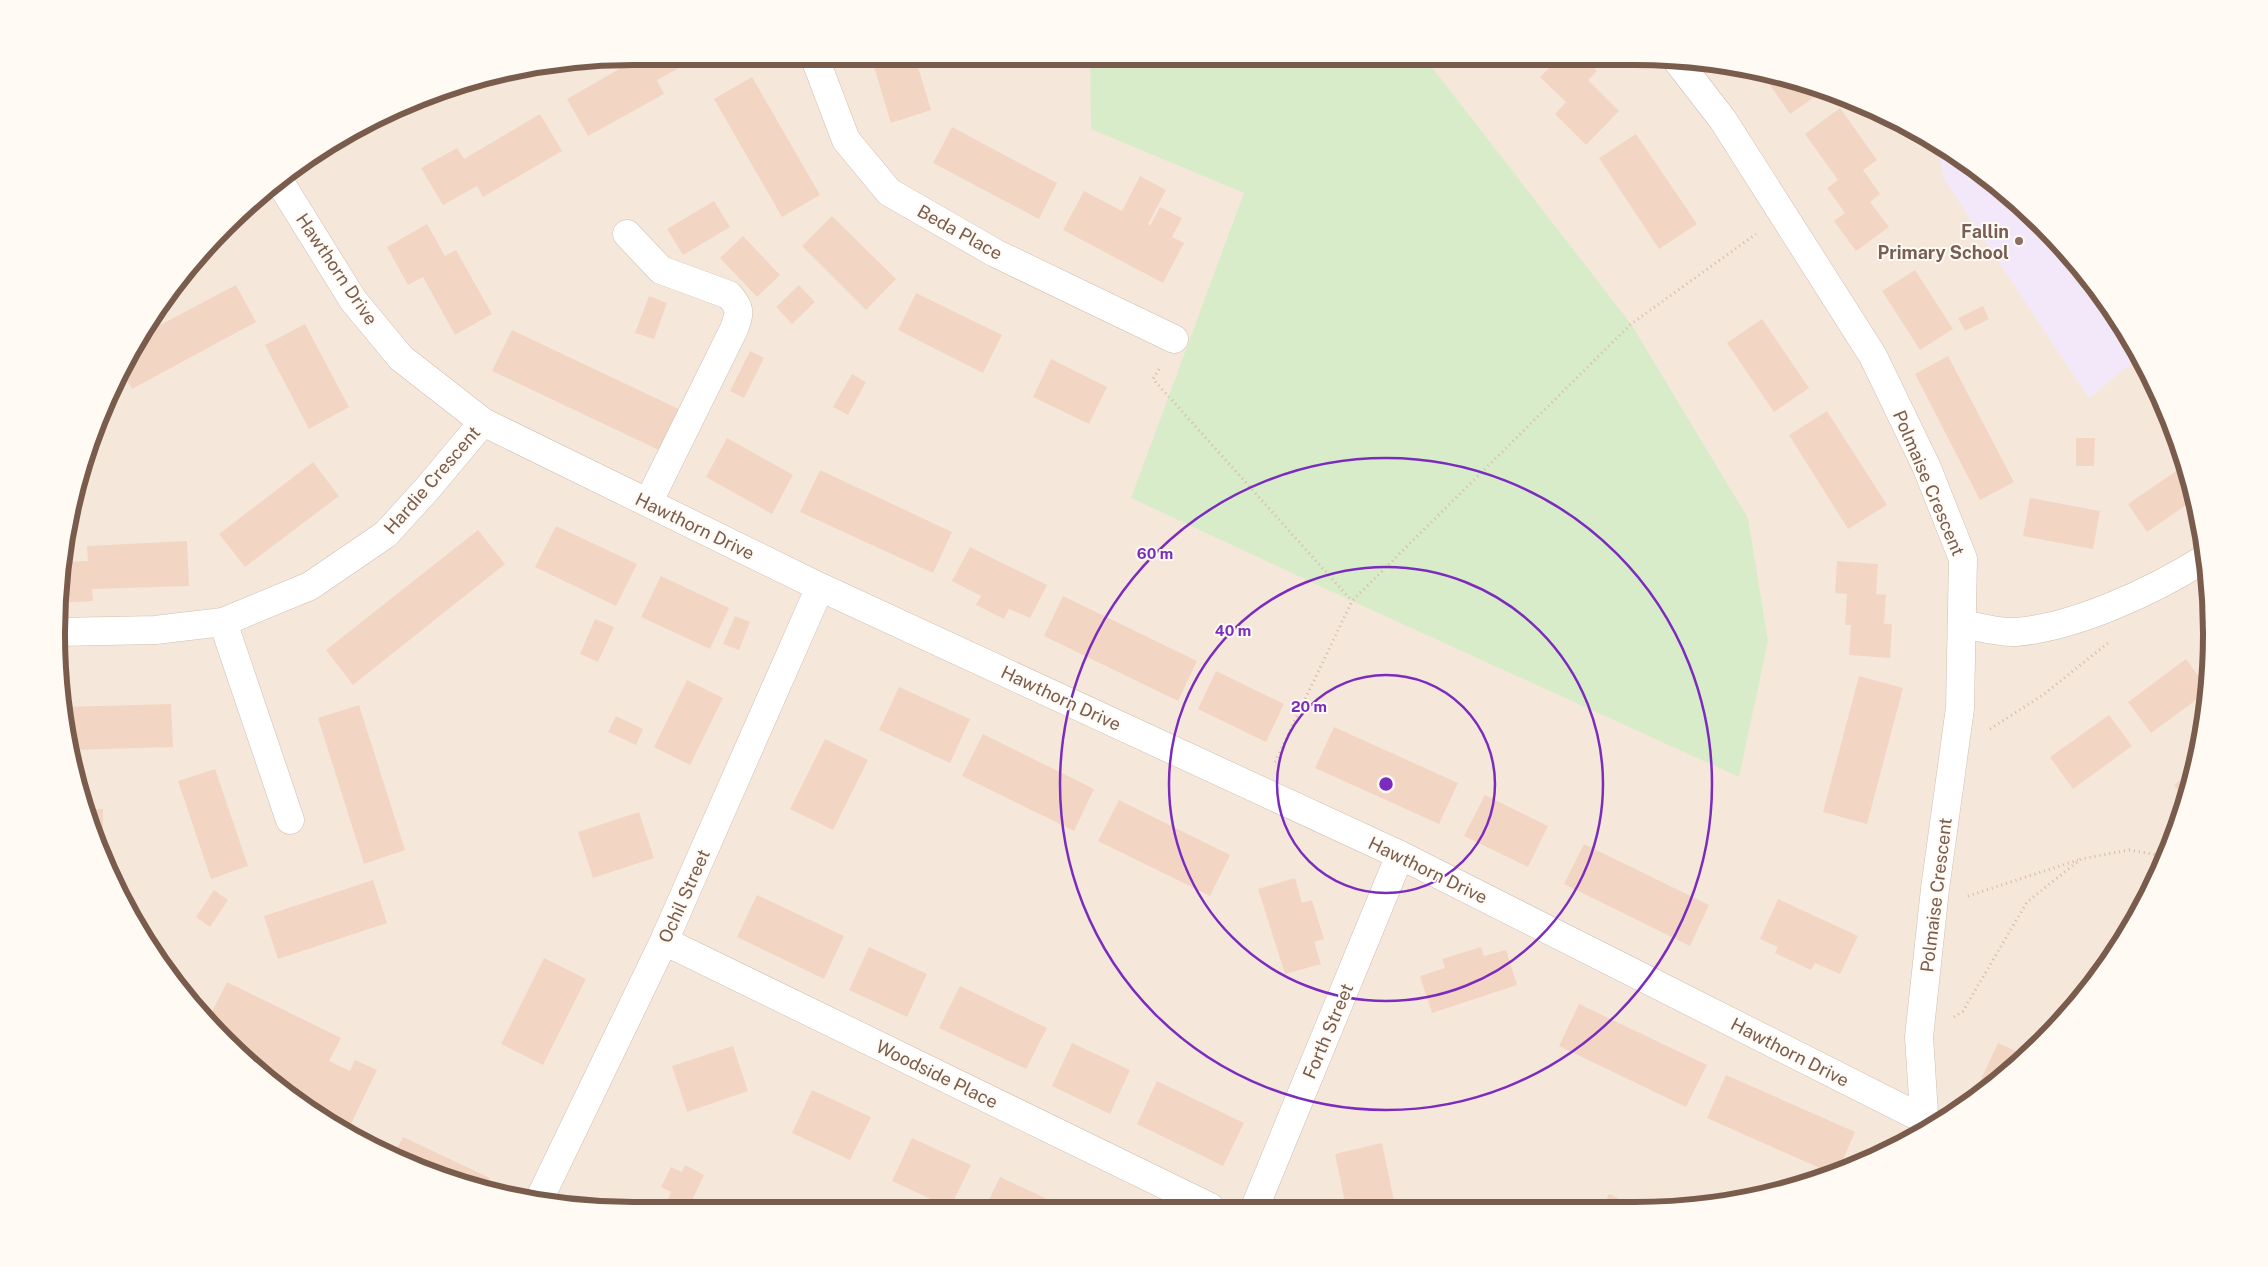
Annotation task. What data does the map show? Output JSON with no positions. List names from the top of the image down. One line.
{"streets":{"street":["Beda Place","Hawthorn Drive","Hardie Crescent","Polmaise Crescent","Ochil Street","Forth Street","Woodside Place"]},"crossings":[["Hawthorn Drive","Hardie Crescent"],["Hawthorn Drive","Ochil Street"],["Hawthorn Drive","Forth Street"],["Ochil Street","Woodside Place"]],"places":["Fallin Primary School"],"rings":["60 m","40 m","20 m"]}
